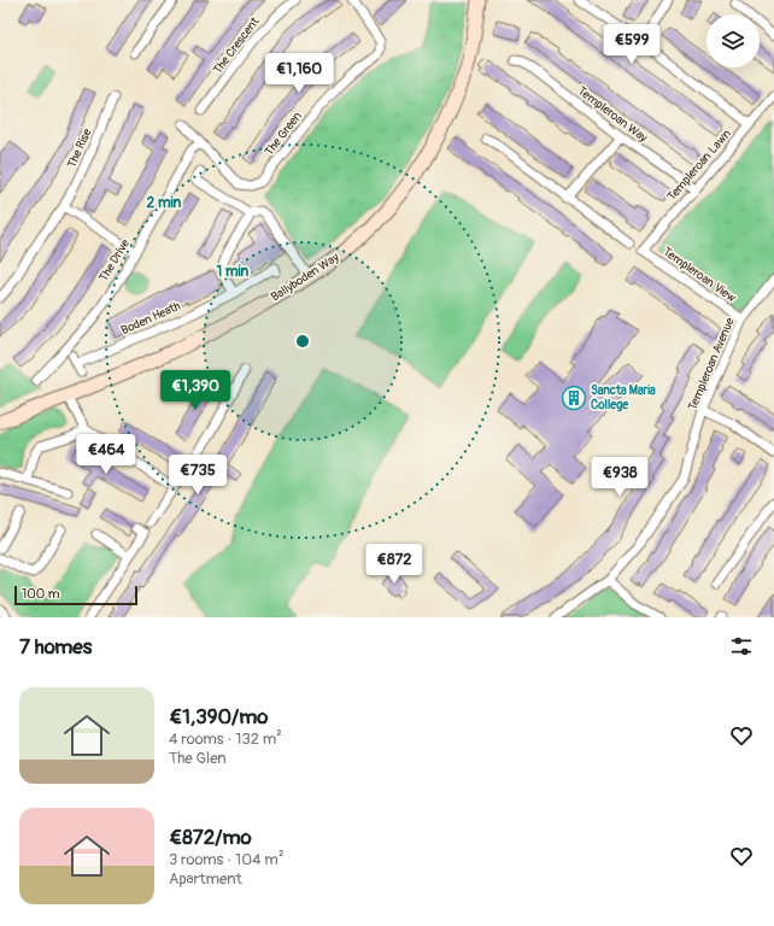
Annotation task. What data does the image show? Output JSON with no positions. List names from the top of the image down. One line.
{"streets":{"main road":["Ballyboden Way"],"street":["The Crescent","Templeroan Way","The Green","The Rise","Templeroan Lawn","The Drive","Templeroan View","Boden Heath","Templeroan Avenue"]},"crossings":[["Templeroan Way","Templeroan Lawn"],["The Green","The Drive"],["Templeroan Lawn","Templeroan View"],["Templeroan View","Templeroan Avenue"]],"places":{"building":["Sancta Maria College"]},"scale_bar":"100 m","page":{"price":["€599","€1,160","€1,390","€464","€735","€938","€872"],"scale":"100 m","heading":"7 homes","list":[{"name":"€1,390/mo","note":"4 rooms · 132 m² · The Glen"},{"name":"€872/mo","note":"3 rooms · 104 m² · Apartment"}]},"rings":["2 min","1 min"]}
